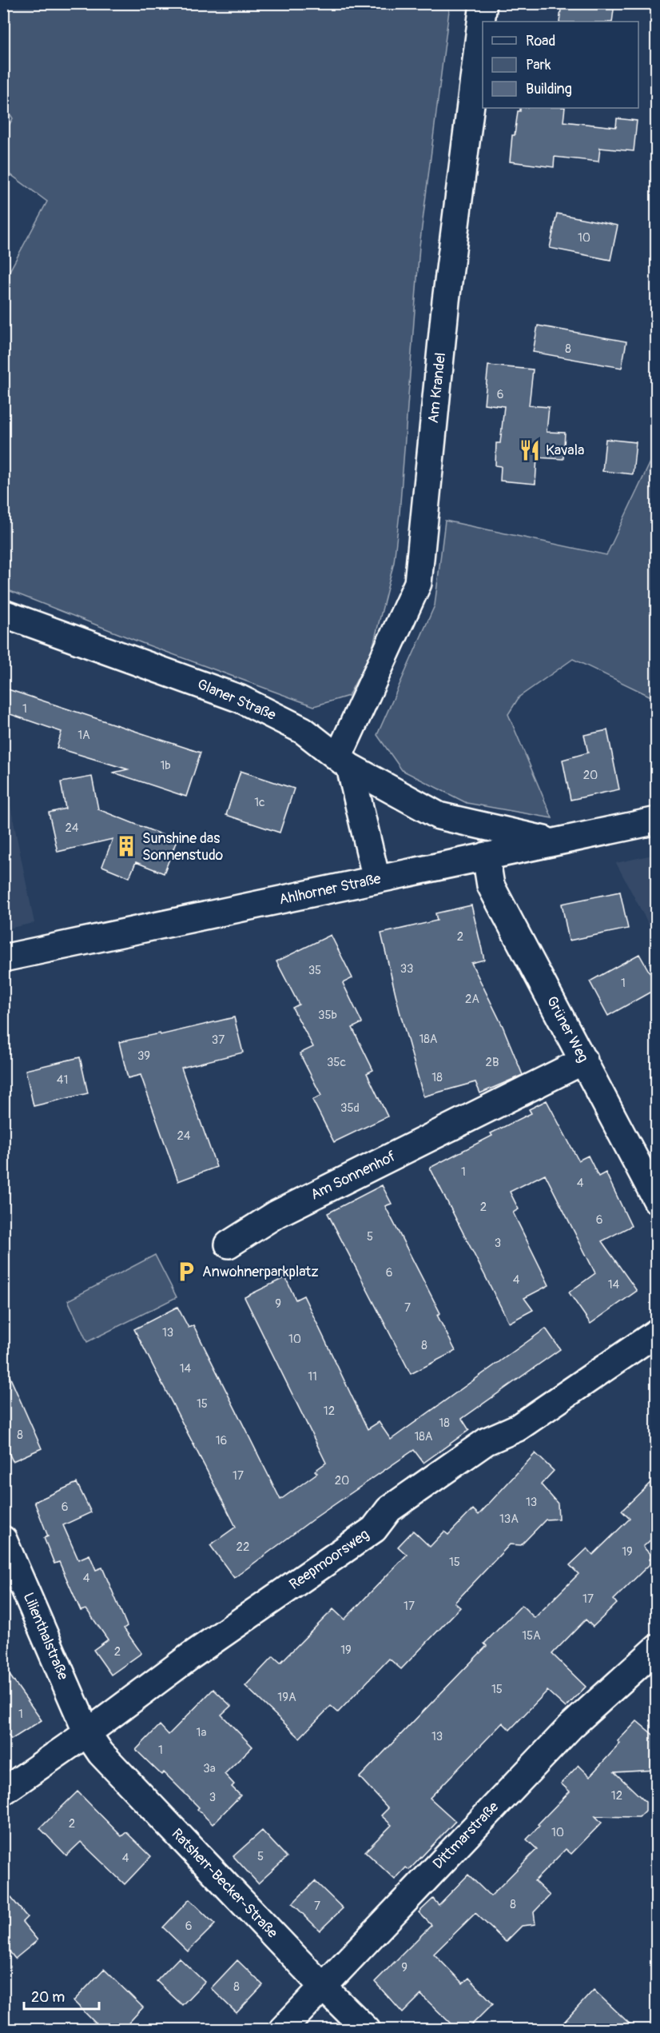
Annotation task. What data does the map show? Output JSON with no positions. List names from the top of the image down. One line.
{"streets":{"street":["Am Krandel","Glaner Straße","Ahlhorner Straße","Grüner Weg","Am Sonnenhof","Reepmoorsweg","Lilienthalstraße","Dittmarstraße","Ratsherr-Becker-Straße"]},"crossings":[["Am Krandel","Glaner Straße"],["Glaner Straße","Ahlhorner Straße"],["Ahlhorner Straße","Grüner Weg"],["Grüner Weg","Am Sonnenhof"],["Reepmoorsweg","Lilienthalstraße"],["Reepmoorsweg","Ratsherr-Becker-Straße"],["Lilienthalstraße","Ratsherr-Becker-Straße"],["Dittmarstraße","Ratsherr-Becker-Straße"]],"places":{"restaurant":["Kavala"],"building":["Sunshine das Sonnenstudo"],"parking":["Anwohnerparkplatz"]},"house_numbers":["10","8","6","1","1A","1b","20","1c","24","2","33","35","1","2A","35b","18A","37","39","35c","2B","18","41","35d","24","1","4","2","6","5","3","6","4","14","9","7","13","10","8","14","11","15","12","18","8","18A","16","17","20","13","6","13A","22","19","15","4","17","17","15A","19","2","15","19A","1","1a","13","1","3a","12","3","2","10","5","4","8","7","6","9","8"],"legend":["Road","Park","Building"],"scale_bar":"20 m"}
